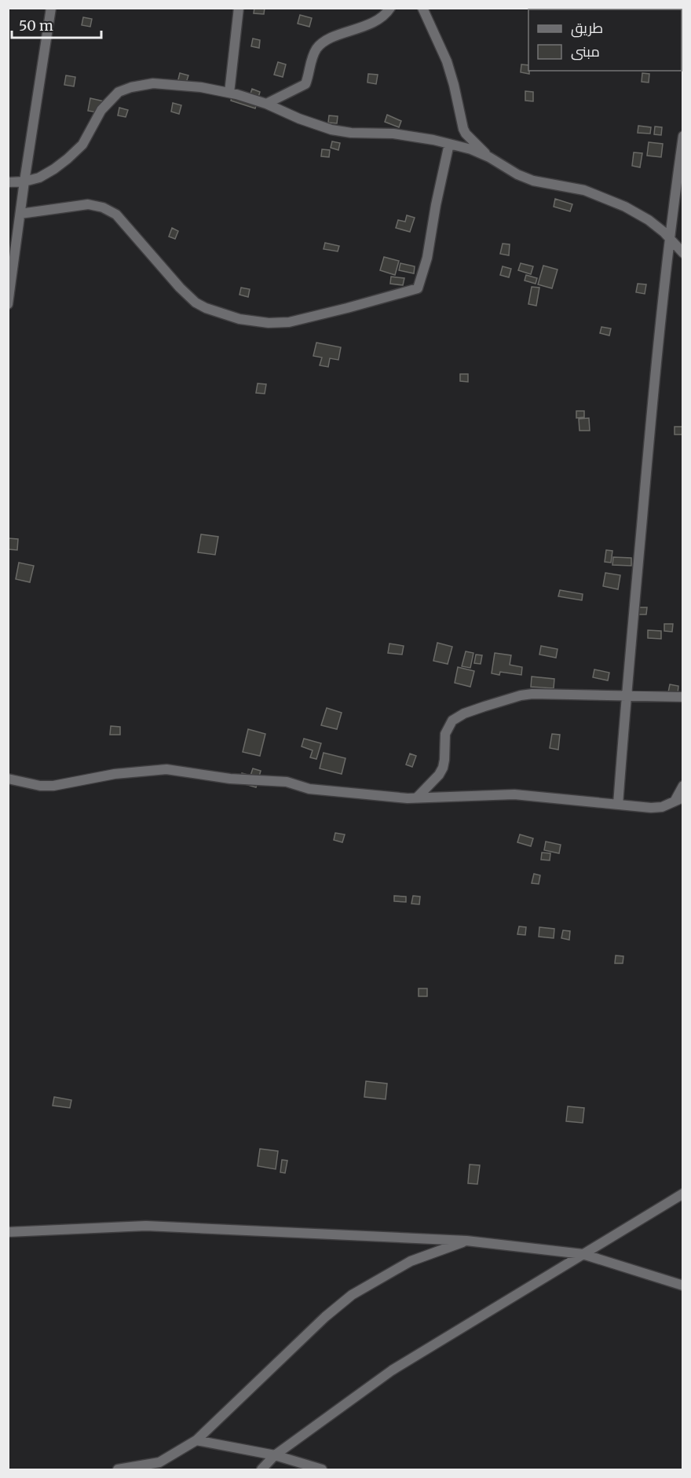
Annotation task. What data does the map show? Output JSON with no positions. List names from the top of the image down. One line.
{"legend":["طريق","مبنى"],"scale_bar":"50 m"}
